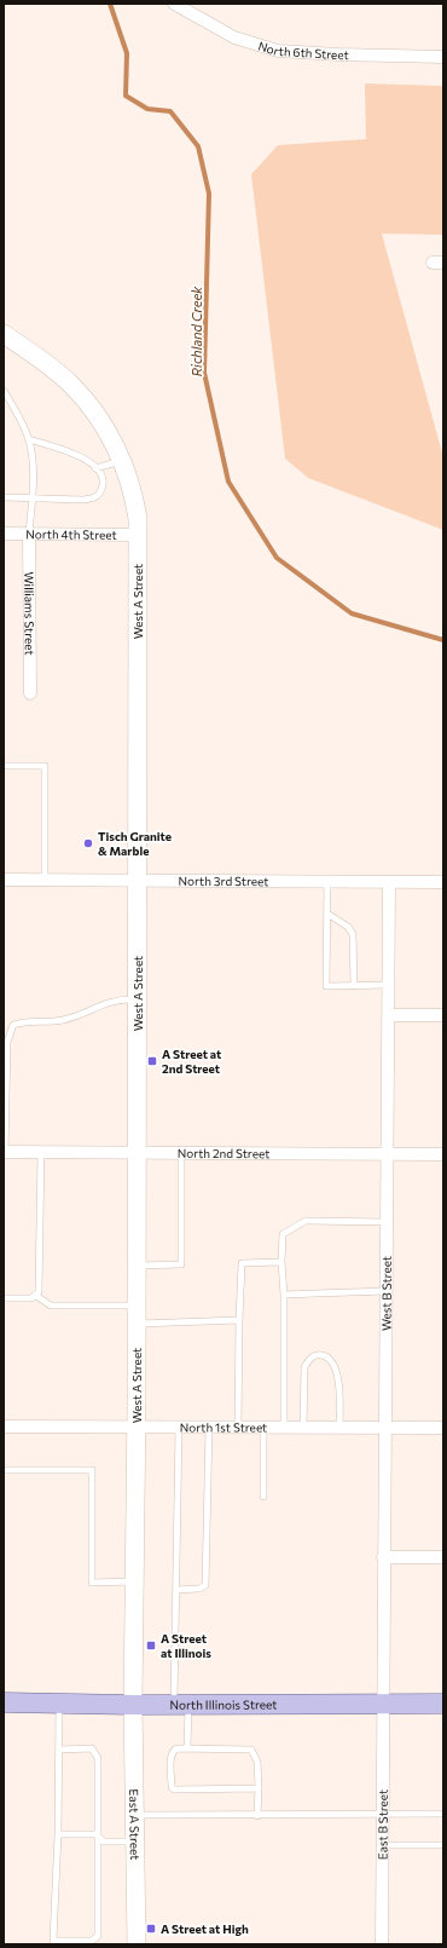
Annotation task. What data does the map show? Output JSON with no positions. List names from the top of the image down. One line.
{"streets":{"main road":["West A Street","North Illinois Street","East A Street"],"street":["North 6th Street","North 4th Street","Williams Street","North 3rd Street","North 2nd Street","West B Street","North 1st Street","East B Street"]},"crossings":[["North 4th Street","West A Street"],["North 4th Street","Williams Street"],["West A Street","North 3rd Street"],["West A Street","North 2nd Street"],["West A Street","North 1st Street"],["West A Street","North Illinois Street"],["West A Street","East A Street"],["North 3rd Street","West B Street"],["North 2nd Street","West B Street"],["West B Street","North 1st Street"],["West B Street","North Illinois Street"],["West B Street","East B Street"],["North Illinois Street","East A Street"],["North Illinois Street","East B Street"]],"water":["Richland Creek"],"places":{"other":["Tisch Granite & Marble"],"transit":["A Street at 2nd Street","A Street at Illinois","A Street at High"]}}
